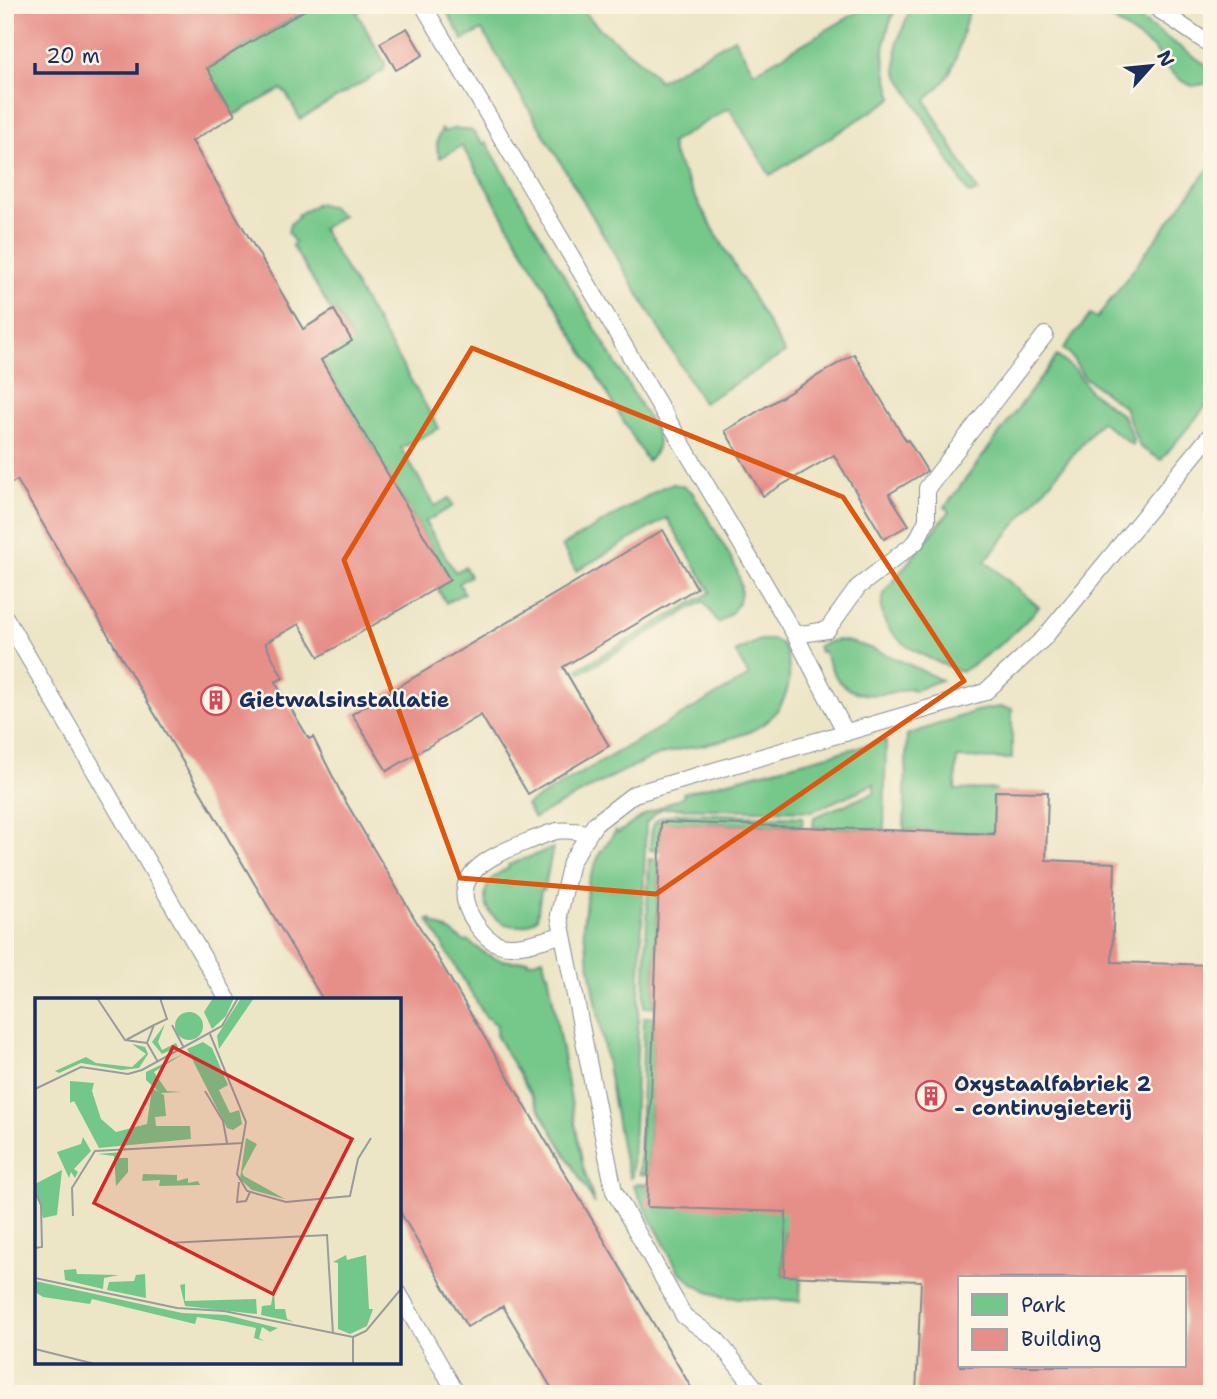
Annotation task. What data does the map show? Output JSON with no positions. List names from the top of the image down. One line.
{"places":{"building":["Gietwalsinstallatie","Oxystaalfabriek 2 - continugieterij"]},"legend":["Park","Building"],"scale_bar":"20 m","north":"top right"}
